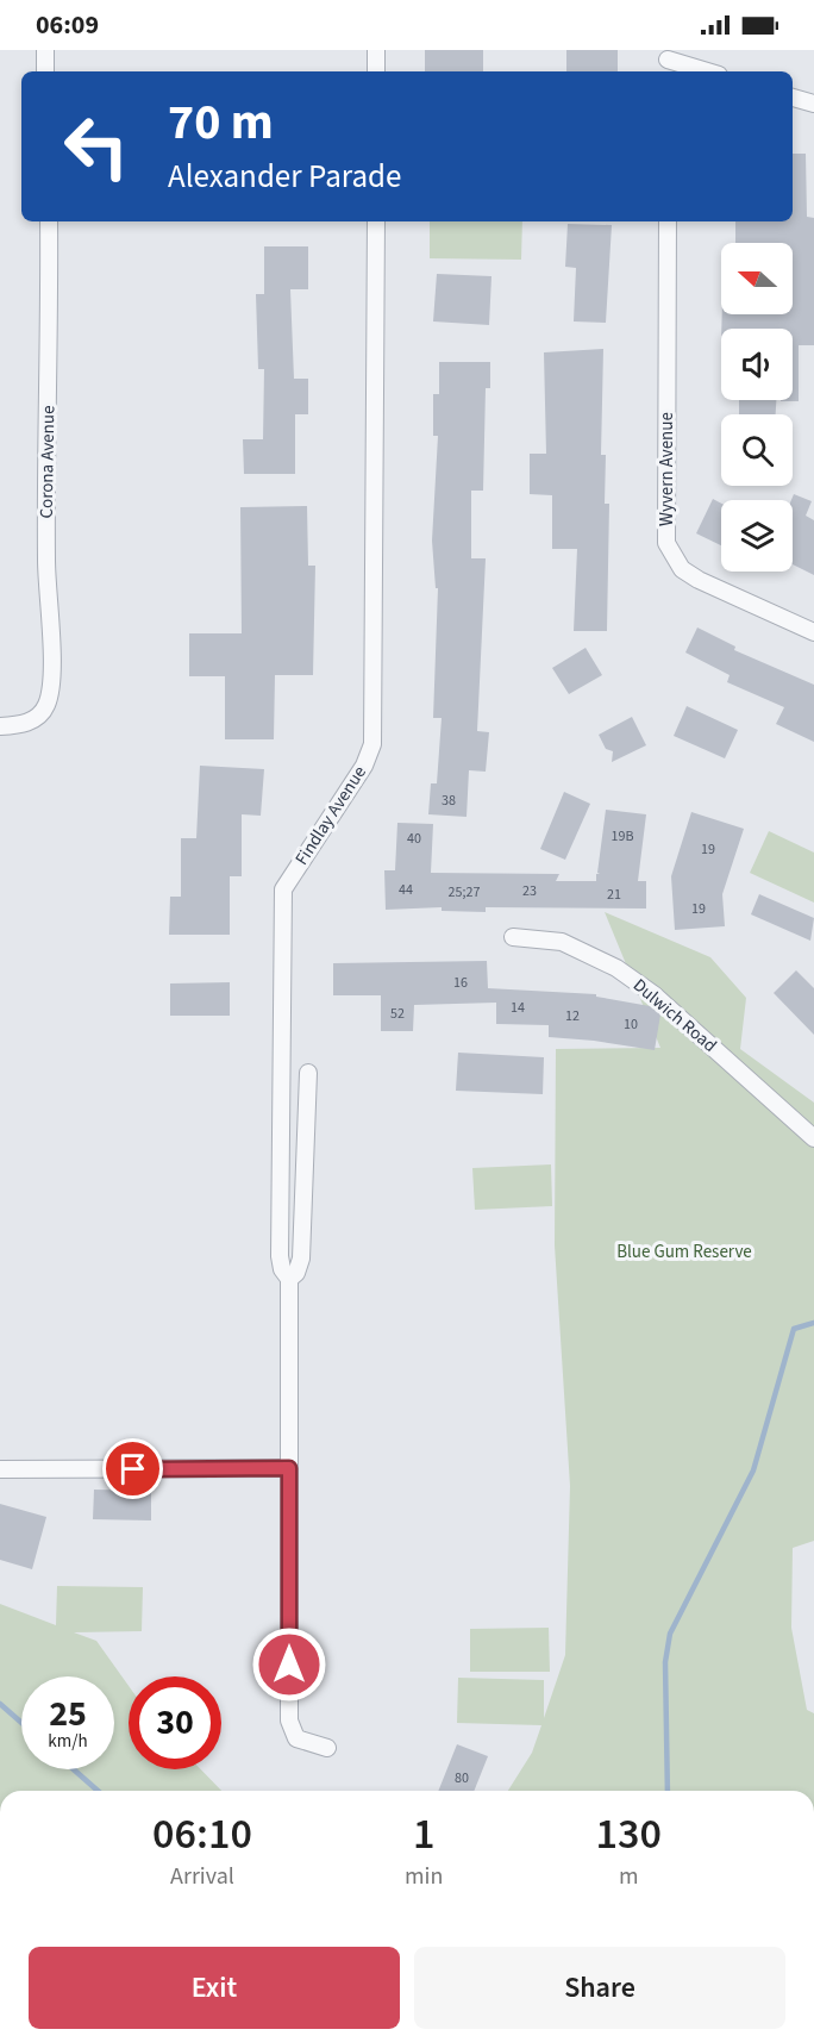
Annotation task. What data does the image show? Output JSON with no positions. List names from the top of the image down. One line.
{"streets":{"street":["Corona Avenue","Wyvern Avenue","Findlay Avenue","Dulwich Road"]},"parks":["Blue Gum Reserve"],"house_numbers":["38","19B","40","19","44","23","25;27","21","19","16","14","52","12","10","80"],"north":"left","page":{"status":"06:09","turn":["70 m","Alexander Parade"],"speed":"25 km/h","limit":"30","eta":["06:10","Arrival","1","min","130","m"],"buttons":["Exit","Share"]}}
